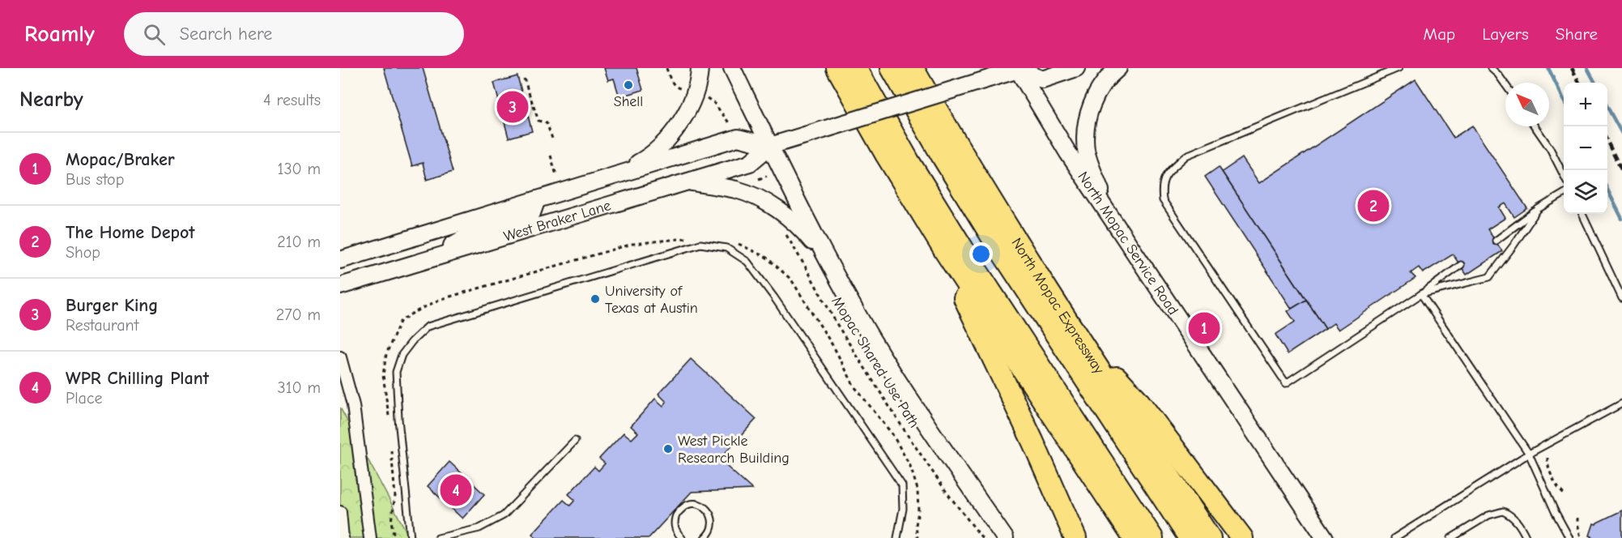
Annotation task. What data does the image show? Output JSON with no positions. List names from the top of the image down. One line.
{"streets":{"highway":["North Mopac Expressway"],"main road":["West Braker Lane","North Mopac Service Road"],"path":["Mopac Shared Use Path"]},"crossings":[["West Braker Lane","North Mopac Service Road"]],"places":["Shell","University of Texas at Austin","West Pickle Research Building"],"north":"top left","page":{"header":"Roamly","search":"Search here","nav":["Map","Layers","Share"],"heading":["Nearby","4 results"],"map_buttons":["+","−"],"pins":["3","2","1","4"],"list":[{"mark":"1","name":"Mopac/Braker","note":"Bus stop","value":"130 m"},{"mark":"2","name":"The Home Depot","note":"Shop","value":"210 m"},{"mark":"3","name":"Burger King","note":"Restaurant","value":"270 m"},{"mark":"4","name":"WPR Chilling Plant","note":"Place","value":"310 m"}]}}
